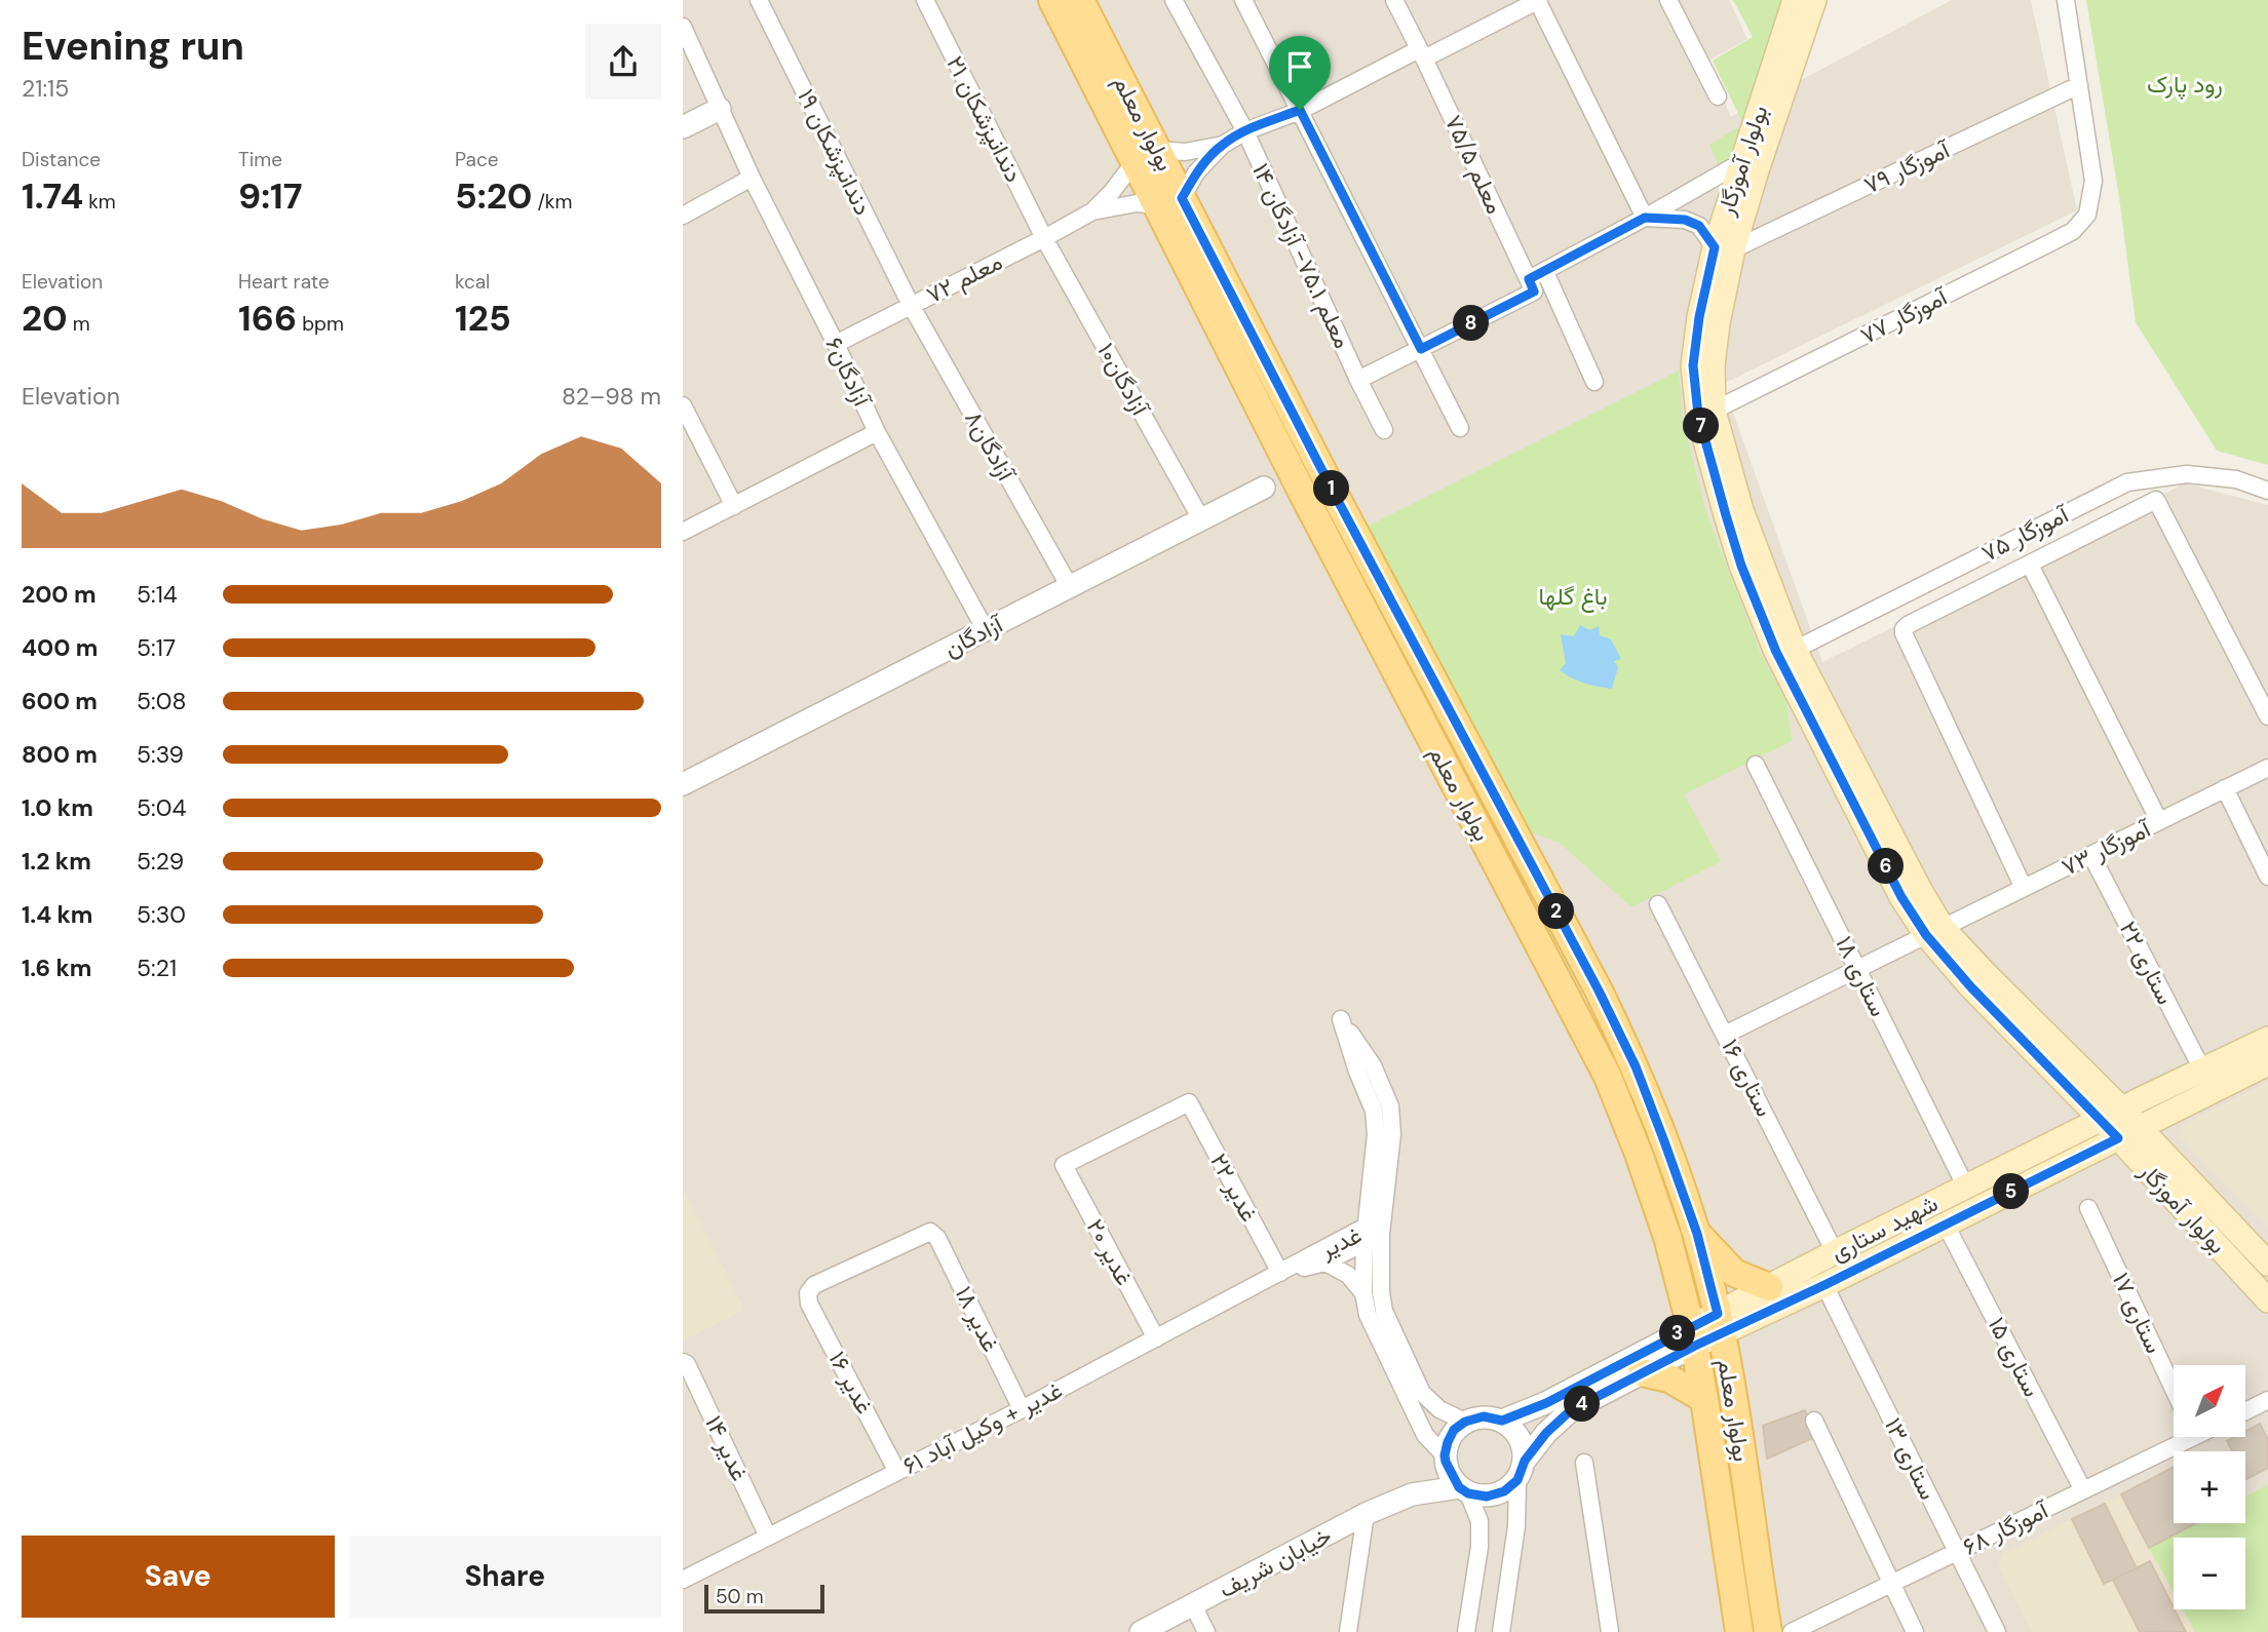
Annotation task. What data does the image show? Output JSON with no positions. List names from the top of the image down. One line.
{"streets":{"main road":["بولوار معلم","بولوار آموزگار","شهید ستاری"],"street":["دندانپزشکان ۲۱","دندانپزشکان ۱۹","معلم ۷۵/۵","۷۹ آموزگار","معلم ۷۵.۱- آزادگان ۱۴","معلم ۷۲","۷۷ آموزگار","آزادگان۶","آزادگان۱۰","آزادگان۸","آموزگار ۷۵","آزادگان","۷۳ آموزگار","ستاری ۲۲","ستاری ۱۸","ستاری ۱۶","غدیر ۲۲","غدیر","غدیر ۲۰","ستاری ۱۷","غدیر ۱۸","ستاری ۱۵","غدیر ۱۶","غدیر + وکیل آباد ۶۱","غدیر ۱۴","ستاری ۱۳","آموزگار ۶۸","خیابان شریف"]},"crossings":[["دندانپزشکان ۲۱","معلم ۷۲"],["دندانپزشکان ۲۱","آزادگان۱۰"],["بولوار معلم","شهید ستاری"],["دندانپزشکان ۱۹","معلم ۷۲"],["دندانپزشکان ۱۹","آزادگان۸"],["بولوار آموزگار","۷۹ آموزگار"],["بولوار آموزگار","۷۷ آموزگار"],["بولوار آموزگار","آموزگار ۷۵"],["بولوار آموزگار","۷۳ آموزگار"],["بولوار آموزگار","شهید ستاری"],["۷۹ آموزگار","۷۷ آموزگار"],["معلم ۷۲","آزادگان۶"],["معلم ۷۲","آزادگان۱۰"],["معلم ۷۲","آزادگان۸"],["آزادگان۶","آزادگان"],["آزادگان۱۰","آزادگان"],["آزادگان۸","آزادگان"],["۷۳ آموزگار","ستاری ۲۲"],["۷۳ آموزگار","ستاری ۱۸"],["۷۳ آموزگار","ستاری ۱۶"],["ستاری ۲۲","شهید ستاری"],["ستاری ۱۸","شهید ستاری"],["ستاری ۱۶","شهید ستاری"],["غدیر ۲۲","غدیر"],["غدیر ۲۲","غدیر ۲۰"],["غدیر ۲۲","غدیر + وکیل آباد ۶۱"],["شهید ستاری","ستاری ۱۵"],["شهید ستاری","ستاری ۱۳"],["شهید ستاری","خیابان شریف"],["غدیر","غدیر + وکیل آباد ۶۱"],["غدیر ۲۰","غدیر + وکیل آباد ۶۱"],["غدیر ۱۸","غدیر ۱۶"],["غدیر ۱۸","غدیر + وکیل آباد ۶۱"],["ستاری ۱۵","آموزگار ۶۸"],["غدیر ۱۶","غدیر + وکیل آباد ۶۱"],["غدیر + وکیل آباد ۶۱","غدیر ۱۴"],["ستاری ۱۳","آموزگار ۶۸"]],"parks":["رود پارک","باغ گلها"],"scale_bar":"50 m","north":"top right","page":{"heading":["Evening run","21:15"],"stats":[["Distance","1.74 km"],["Time","9:17"],["Pace","5:20 /km"],["Elevation","20 m"],["Heart rate","166 bpm"],["kcal","125"]],"pins":["8","7","1","6","2","5","3","4"],"chart":["Elevation","82–98 m"],"list":[{"name":"200 m","note":"5:14"},{"name":"400 m","note":"5:17"},{"name":"600 m","note":"5:08"},{"name":"800 m","note":"5:39"},{"name":"1.0 km","note":"5:04"},{"name":"1.2 km","note":"5:29"},{"name":"1.4 km","note":"5:30"},{"name":"1.6 km","note":"5:21"}],"map_buttons":["+","−"],"buttons":["Save","Share"],"scale":"50 m"}}
